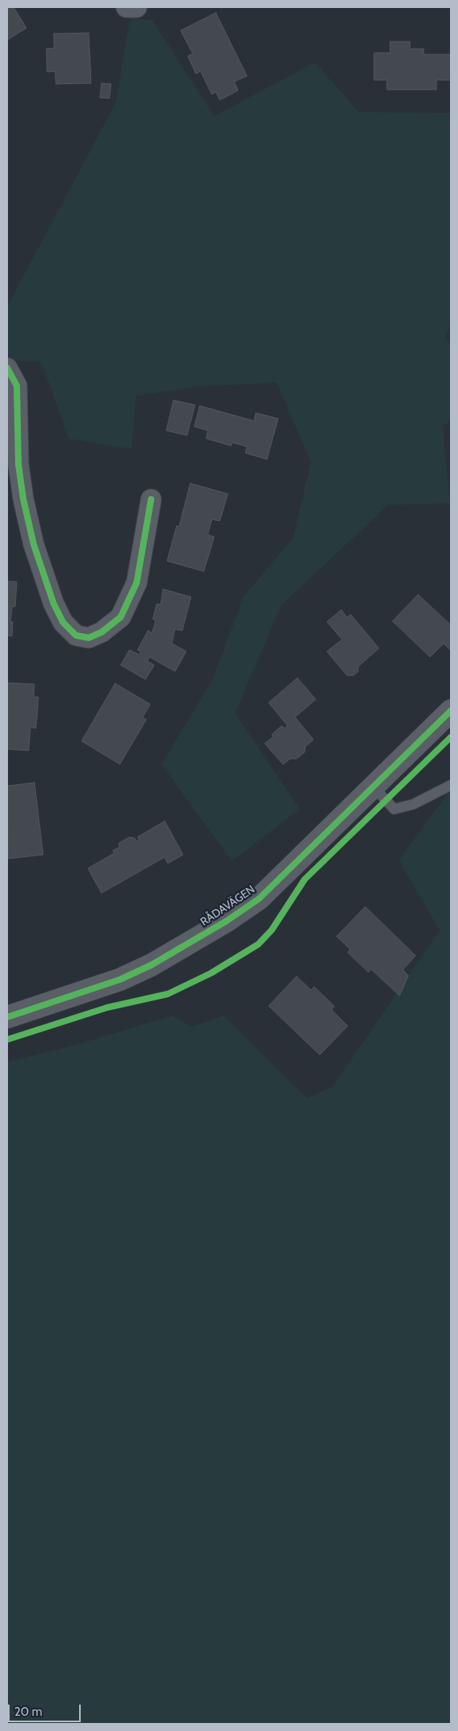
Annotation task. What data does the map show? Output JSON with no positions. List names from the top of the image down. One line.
{"streets":{"street":["RÅDAVÄGEN"]},"scale_bar":"20 m"}
